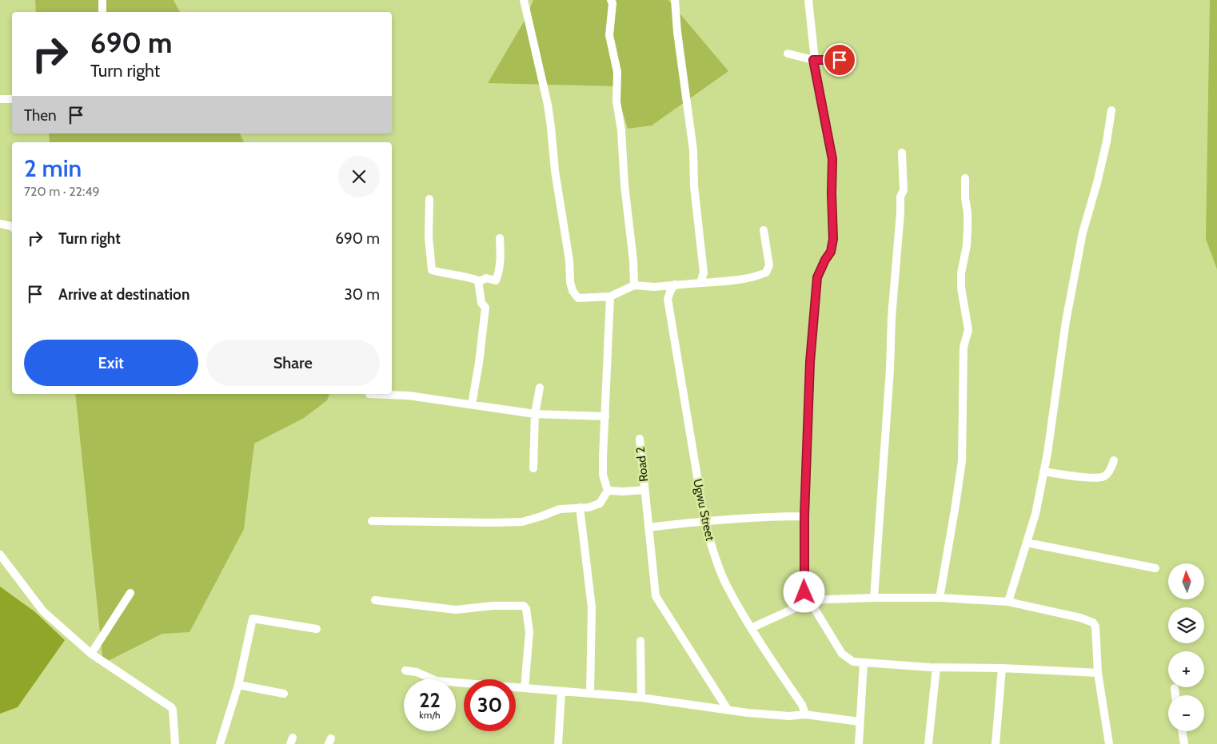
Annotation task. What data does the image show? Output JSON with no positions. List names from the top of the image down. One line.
{"streets":{"street":["Road 2","Ugwu Street"]},"north":"top","page":{"turn":["690 m","Turn right"],"then":"Then","heading":["2 min","720 m · 22:49"],"list":[{"name":"Turn right","value":"690 m"},{"name":"Arrive at destination","value":"30 m"}],"buttons":["Exit","Share"],"map_buttons":["+","−"],"speed":"22 km/h","limit":"30"}}
